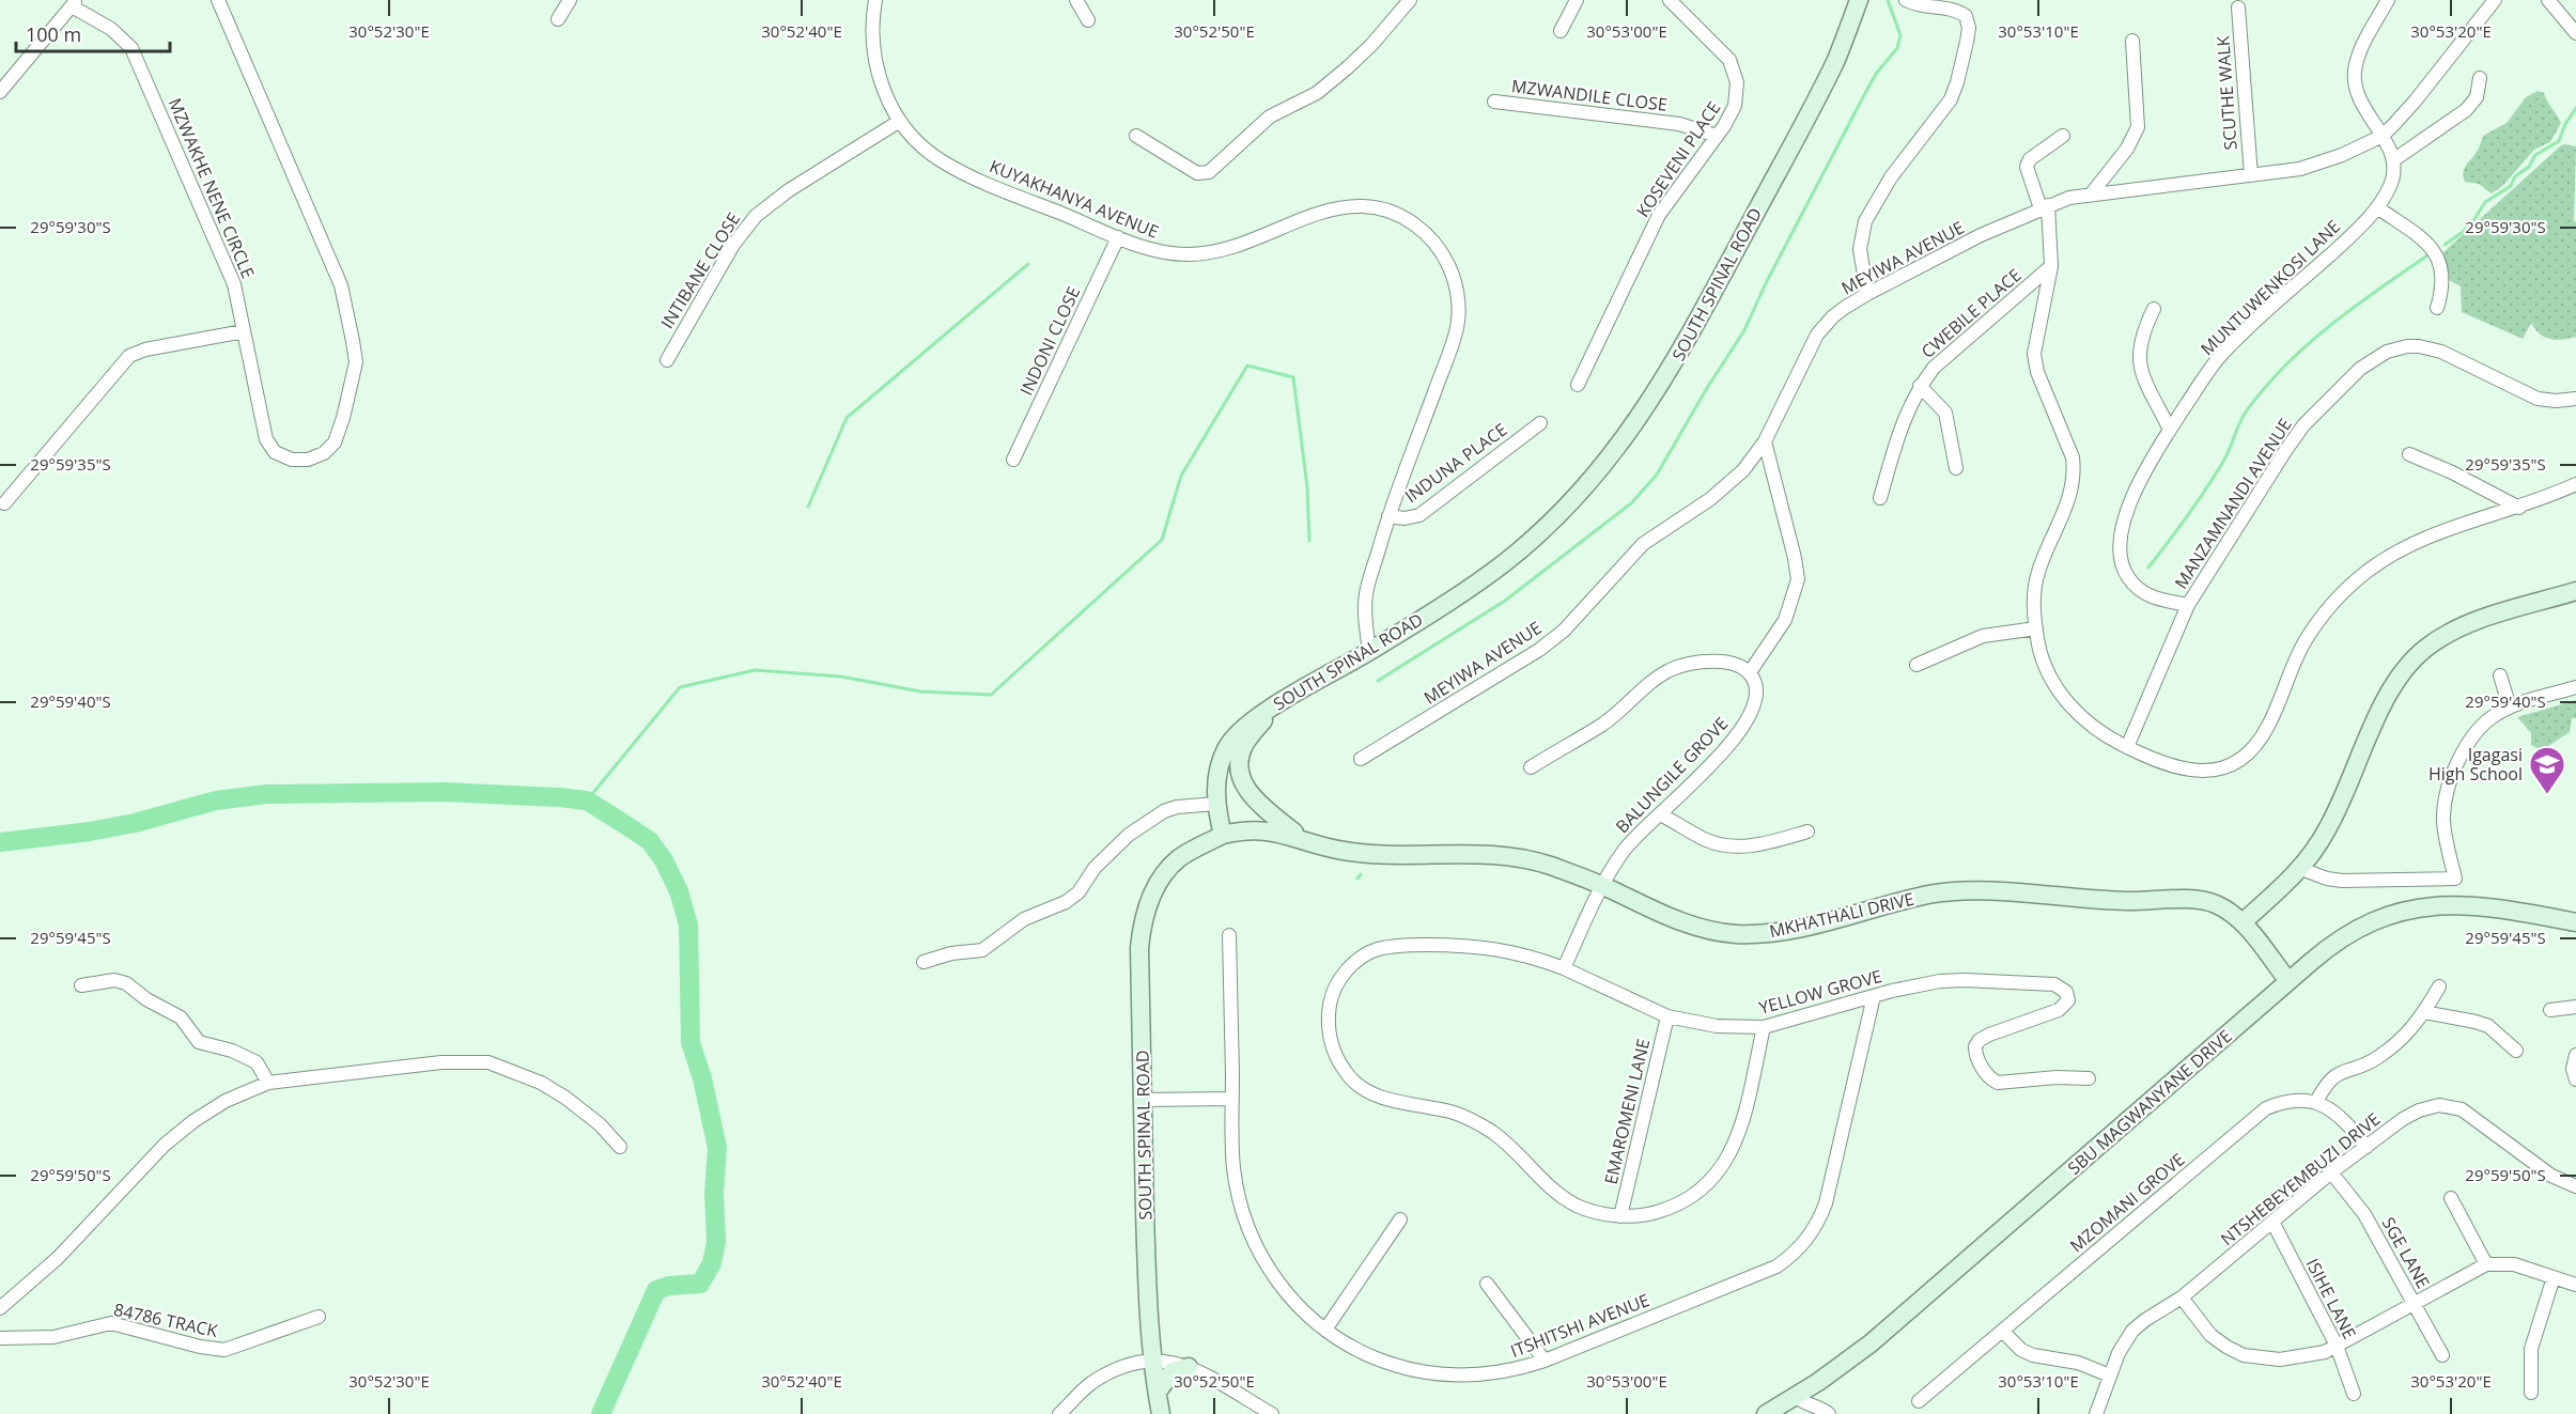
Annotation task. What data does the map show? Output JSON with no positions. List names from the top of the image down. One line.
{"streets":{"street":["SCUTHE WALK","MZWANDILE CLOSE","KOSEVENI PLACE","MZWAKHE NENE CIRCLE","KUYAKHANYA AVENUE","MEYIWA AVENUE","INTIBANE CLOSE","SOUTH SPINAL ROAD","MUNTUWENKOSI LANE","CWEBILE PLACE","INDONI CLOSE","INDUNA PLACE","MANZAMNANDI AVENUE","BALUNGILE GROVE","MKHATHALI DRIVE","YELLOW GROVE","SBU MAGWANYANE DRIVE","EMAROMENI LANE","NTSHEBEYEMBUZI DRIVE","MZOMANI GROVE","SGE LANE","ISIHE LANE","84786 TRACK","ITSHITSHI AVENUE"]},"crossings":[["SCUTHE WALK","MEYIWA AVENUE"],["MZWANDILE CLOSE","KOSEVENI PLACE"],["KUYAKHANYA AVENUE","INTIBANE CLOSE"],["KUYAKHANYA AVENUE","SOUTH SPINAL ROAD"],["KUYAKHANYA AVENUE","INDONI CLOSE"],["KUYAKHANYA AVENUE","INDUNA PLACE"],["SOUTH SPINAL ROAD","MKHATHALI DRIVE"],["MUNTUWENKOSI LANE","MANZAMNANDI AVENUE"],["BALUNGILE GROVE","MKHATHALI DRIVE"],["MKHATHALI DRIVE","SBU MAGWANYANE DRIVE"],["YELLOW GROVE","EMAROMENI LANE"],["YELLOW GROVE","ITSHITSHI AVENUE"],["NTSHEBEYEMBUZI DRIVE","SGE LANE"],["NTSHEBEYEMBUZI DRIVE","ISIHE LANE"]],"places":{"school or university":["Igagasi High School"]},"scale_bar":"100 m","coordinates":["30°52'30\"E","30°52'40\"E","30°52'50\"E","30°53'00\"E","30°53'10\"E","30°53'20\"E","29°59'30\"S","29°59'35\"S","29°59'40\"S","29°59'45\"S","29°59'50\"S"]}
